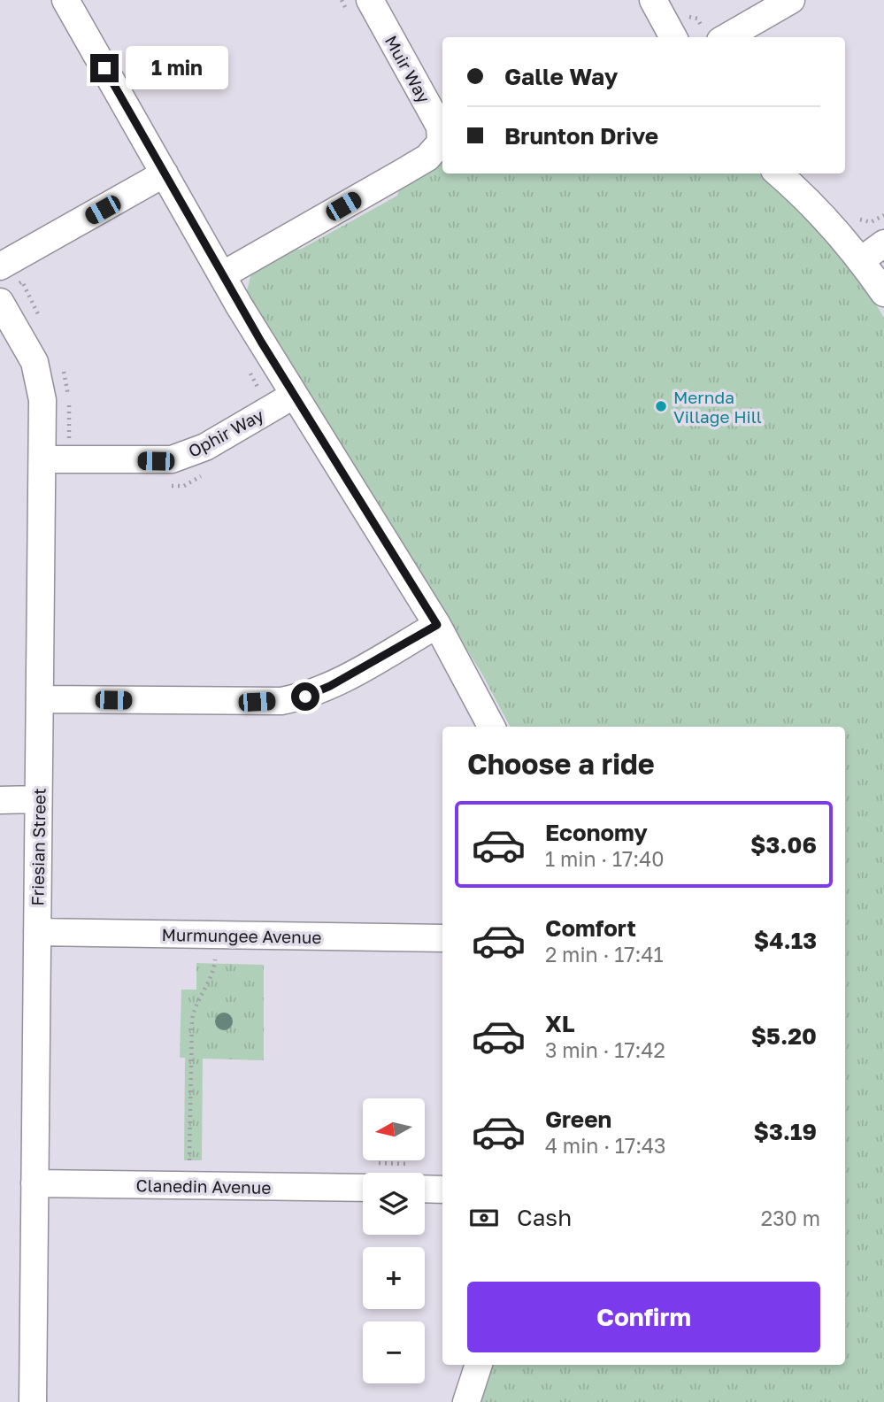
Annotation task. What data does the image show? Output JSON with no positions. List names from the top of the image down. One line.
{"streets":{"street":["Muir Way","Ophir Way","Friesian Street","Murmungee Avenue","Clanedin Avenue"]},"crossings":[["Ophir Way","Friesian Street"],["Friesian Street","Murmungee Avenue"],["Friesian Street","Clanedin Avenue"]],"places":["Mernda Village Hill"],"north":"left","page":{"banner":["Galle Way","Brunton Drive"],"bubble":"1 min","heading":"Choose a ride","list":[{"name":"Economy","note":"1 min · 17:40","value":"$3.06"},{"name":"Comfort","note":"2 min · 17:41","value":"$4.13"},{"name":"XL","note":"3 min · 17:42","value":"$5.20"},{"name":"Green","note":"4 min · 17:43","value":"$3.19"}],"map_buttons":["+","−"],"pay":["Cash","230 m"],"buttons":"Confirm"}}
